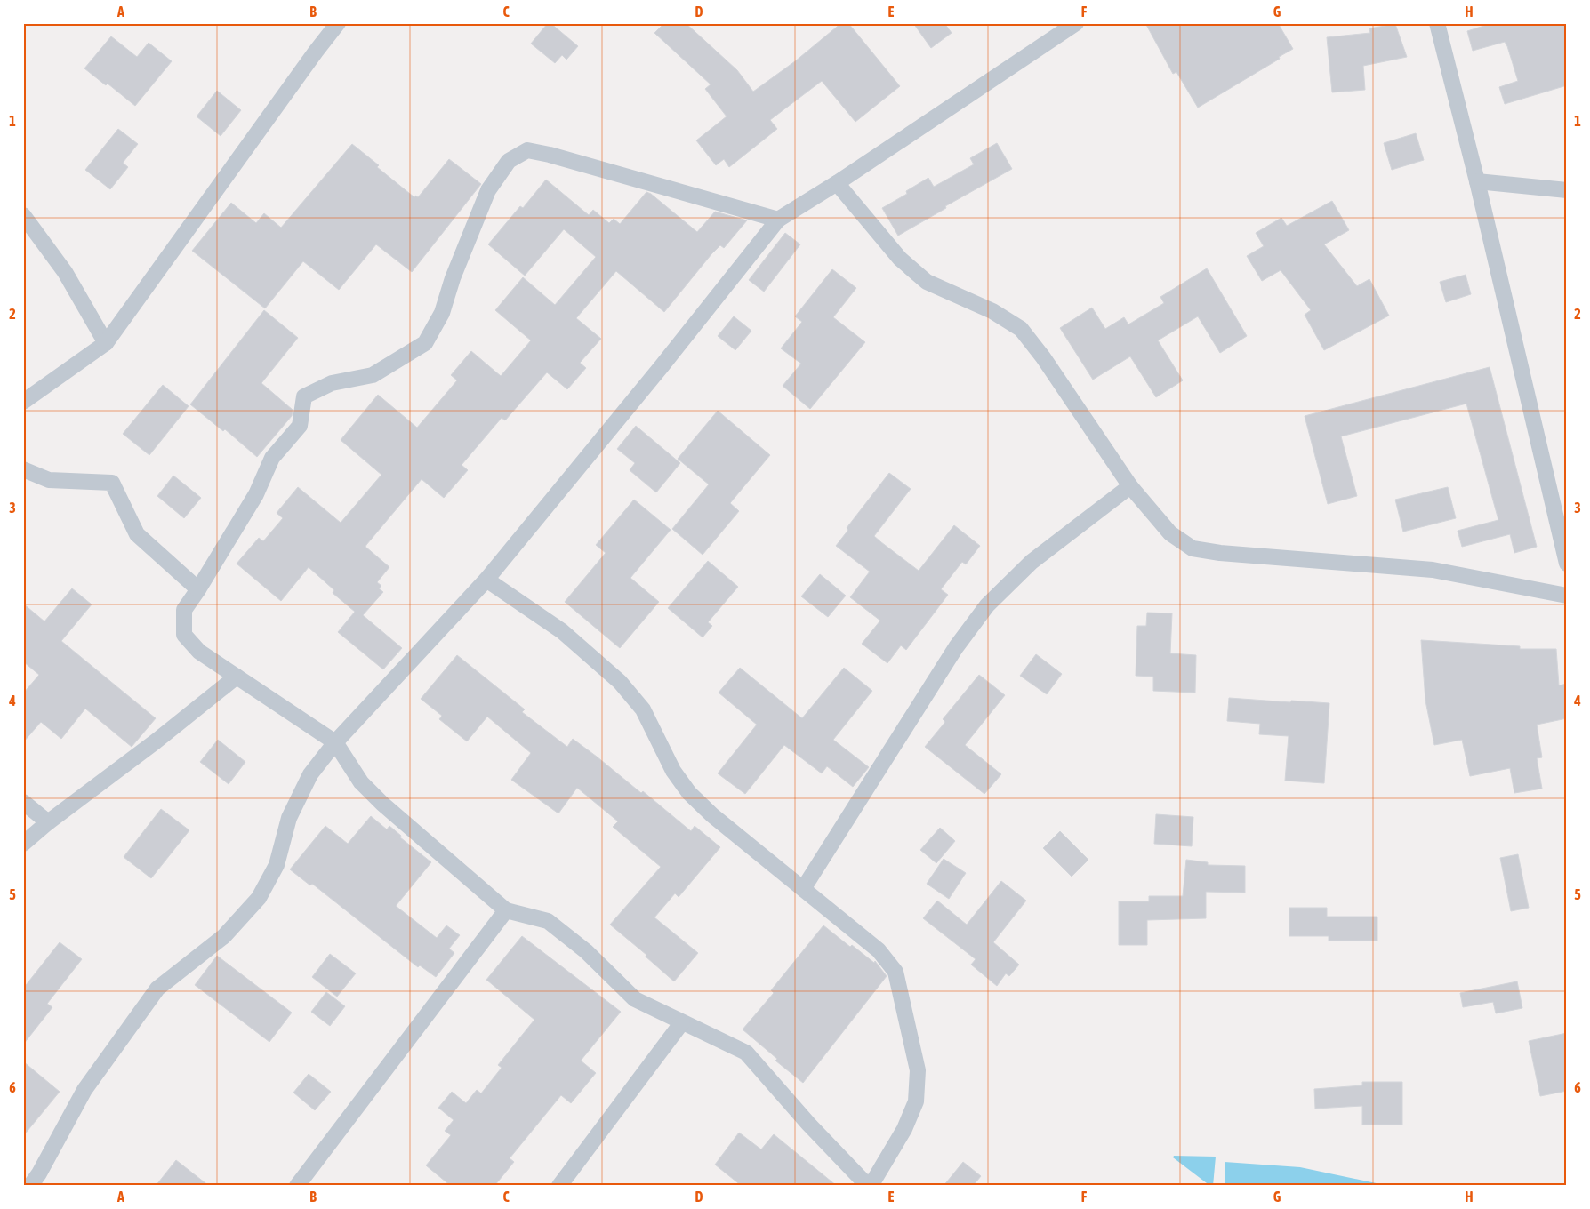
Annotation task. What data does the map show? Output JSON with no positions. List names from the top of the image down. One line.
{"grid":{"columns":["A","B","C","D","E","F","G","H"],"rows":["1","2","3","4","5","6"]}}
